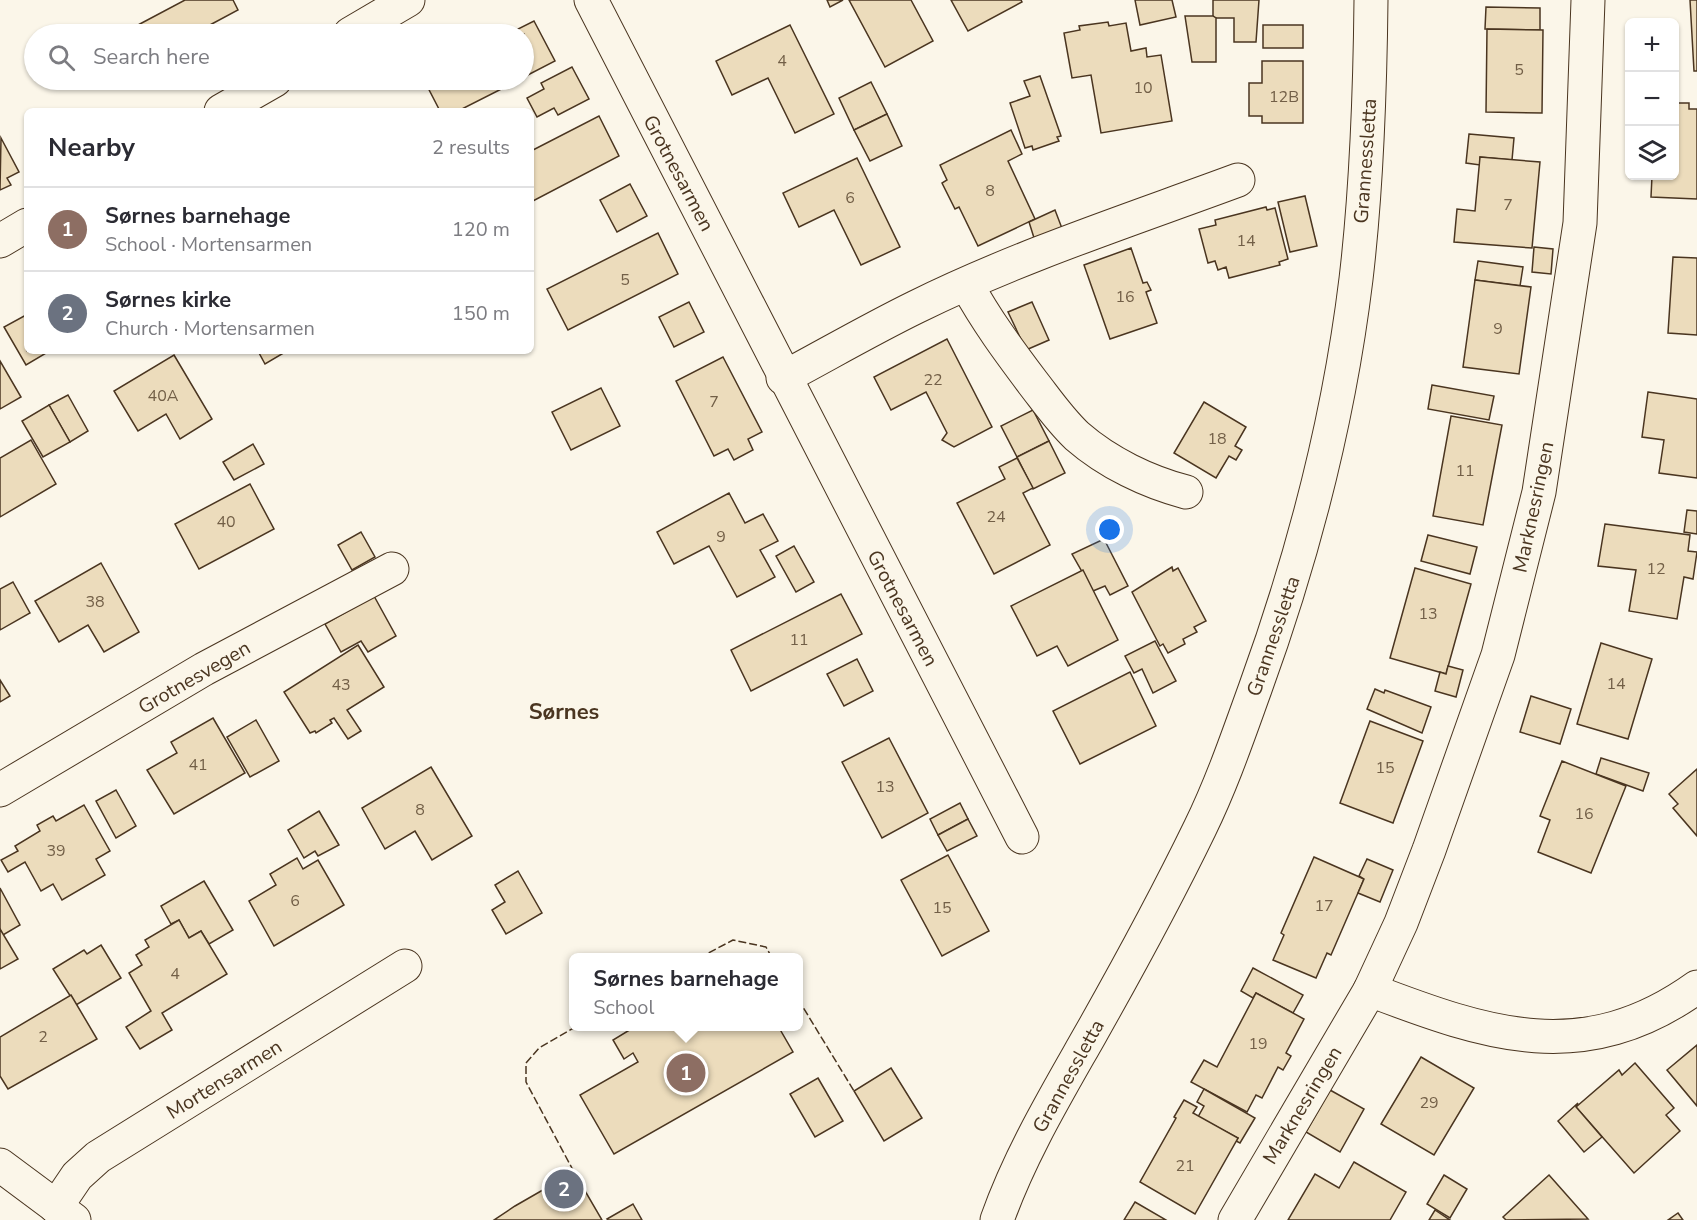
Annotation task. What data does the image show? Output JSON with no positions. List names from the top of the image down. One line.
{"streets":{"street":["Grannessletta","Grotnesarmen","Marknesringen","Grotnesvegen","Mortensarmen"]},"districts":["Sørnes"],"house_numbers":["4","5","10","12B","8","6","7","14","5","16","9","22","40A","7","18","11","24","40","9","12","38","13","11","14","43","41","15","13","8","16","39","6","17","15","4","2","19","29","21"],"page":{"map_buttons":["+","−"],"search":"Search here","heading":["Nearby","2 results"],"list":[{"mark":"1","name":"Sørnes barnehage","note":"School · Mortensarmen","value":"120 m"},{"mark":"2","name":"Sørnes kirke","note":"Church · Mortensarmen","value":"150 m"}],"popup":["Sørnes barnehage","School"],"pins":["1","2"]}}
